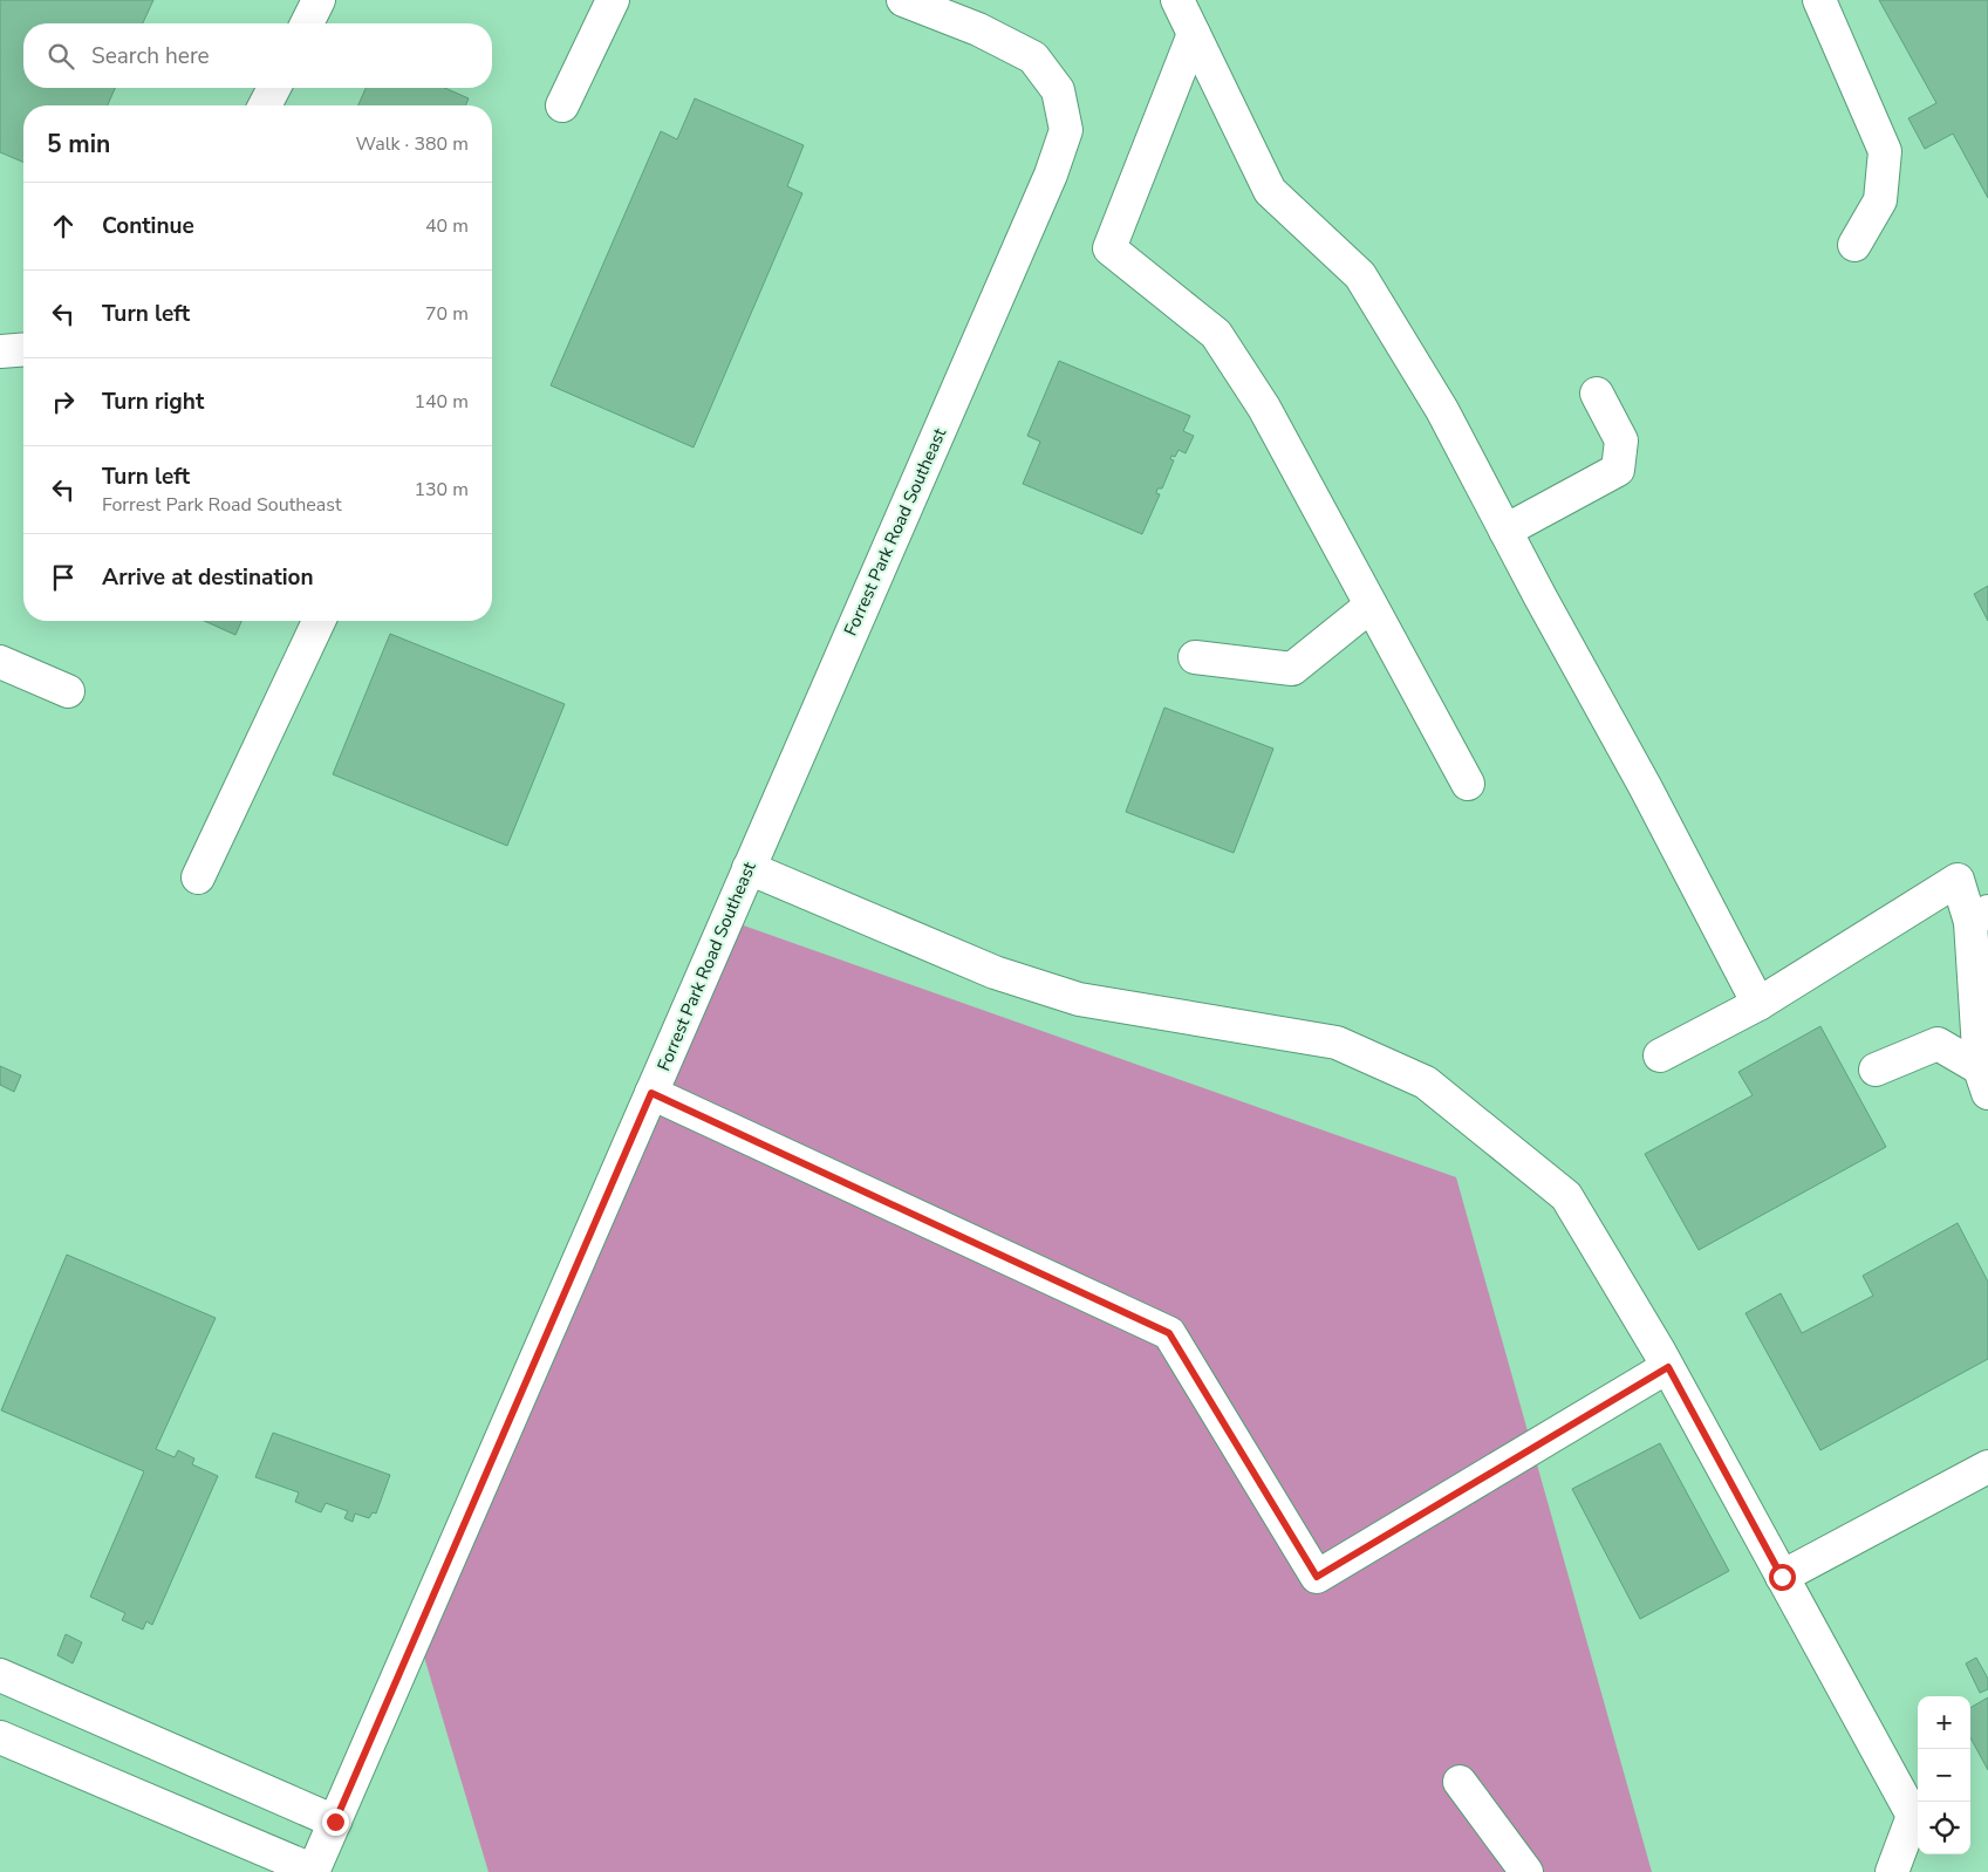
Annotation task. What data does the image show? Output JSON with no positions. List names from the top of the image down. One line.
{"streets":{"street":["Forrest Park Road Southeast"]},"page":{"search":"Search here","heading":["5 min","Walk · 380 m"],"list":[["Continue","40 m"],["Turn left","70 m"],["Turn right","140 m"],["Turn left","Forrest Park Road Southeast","130 m"],"Arrive at destination"],"map_buttons":["+","−"]}}
